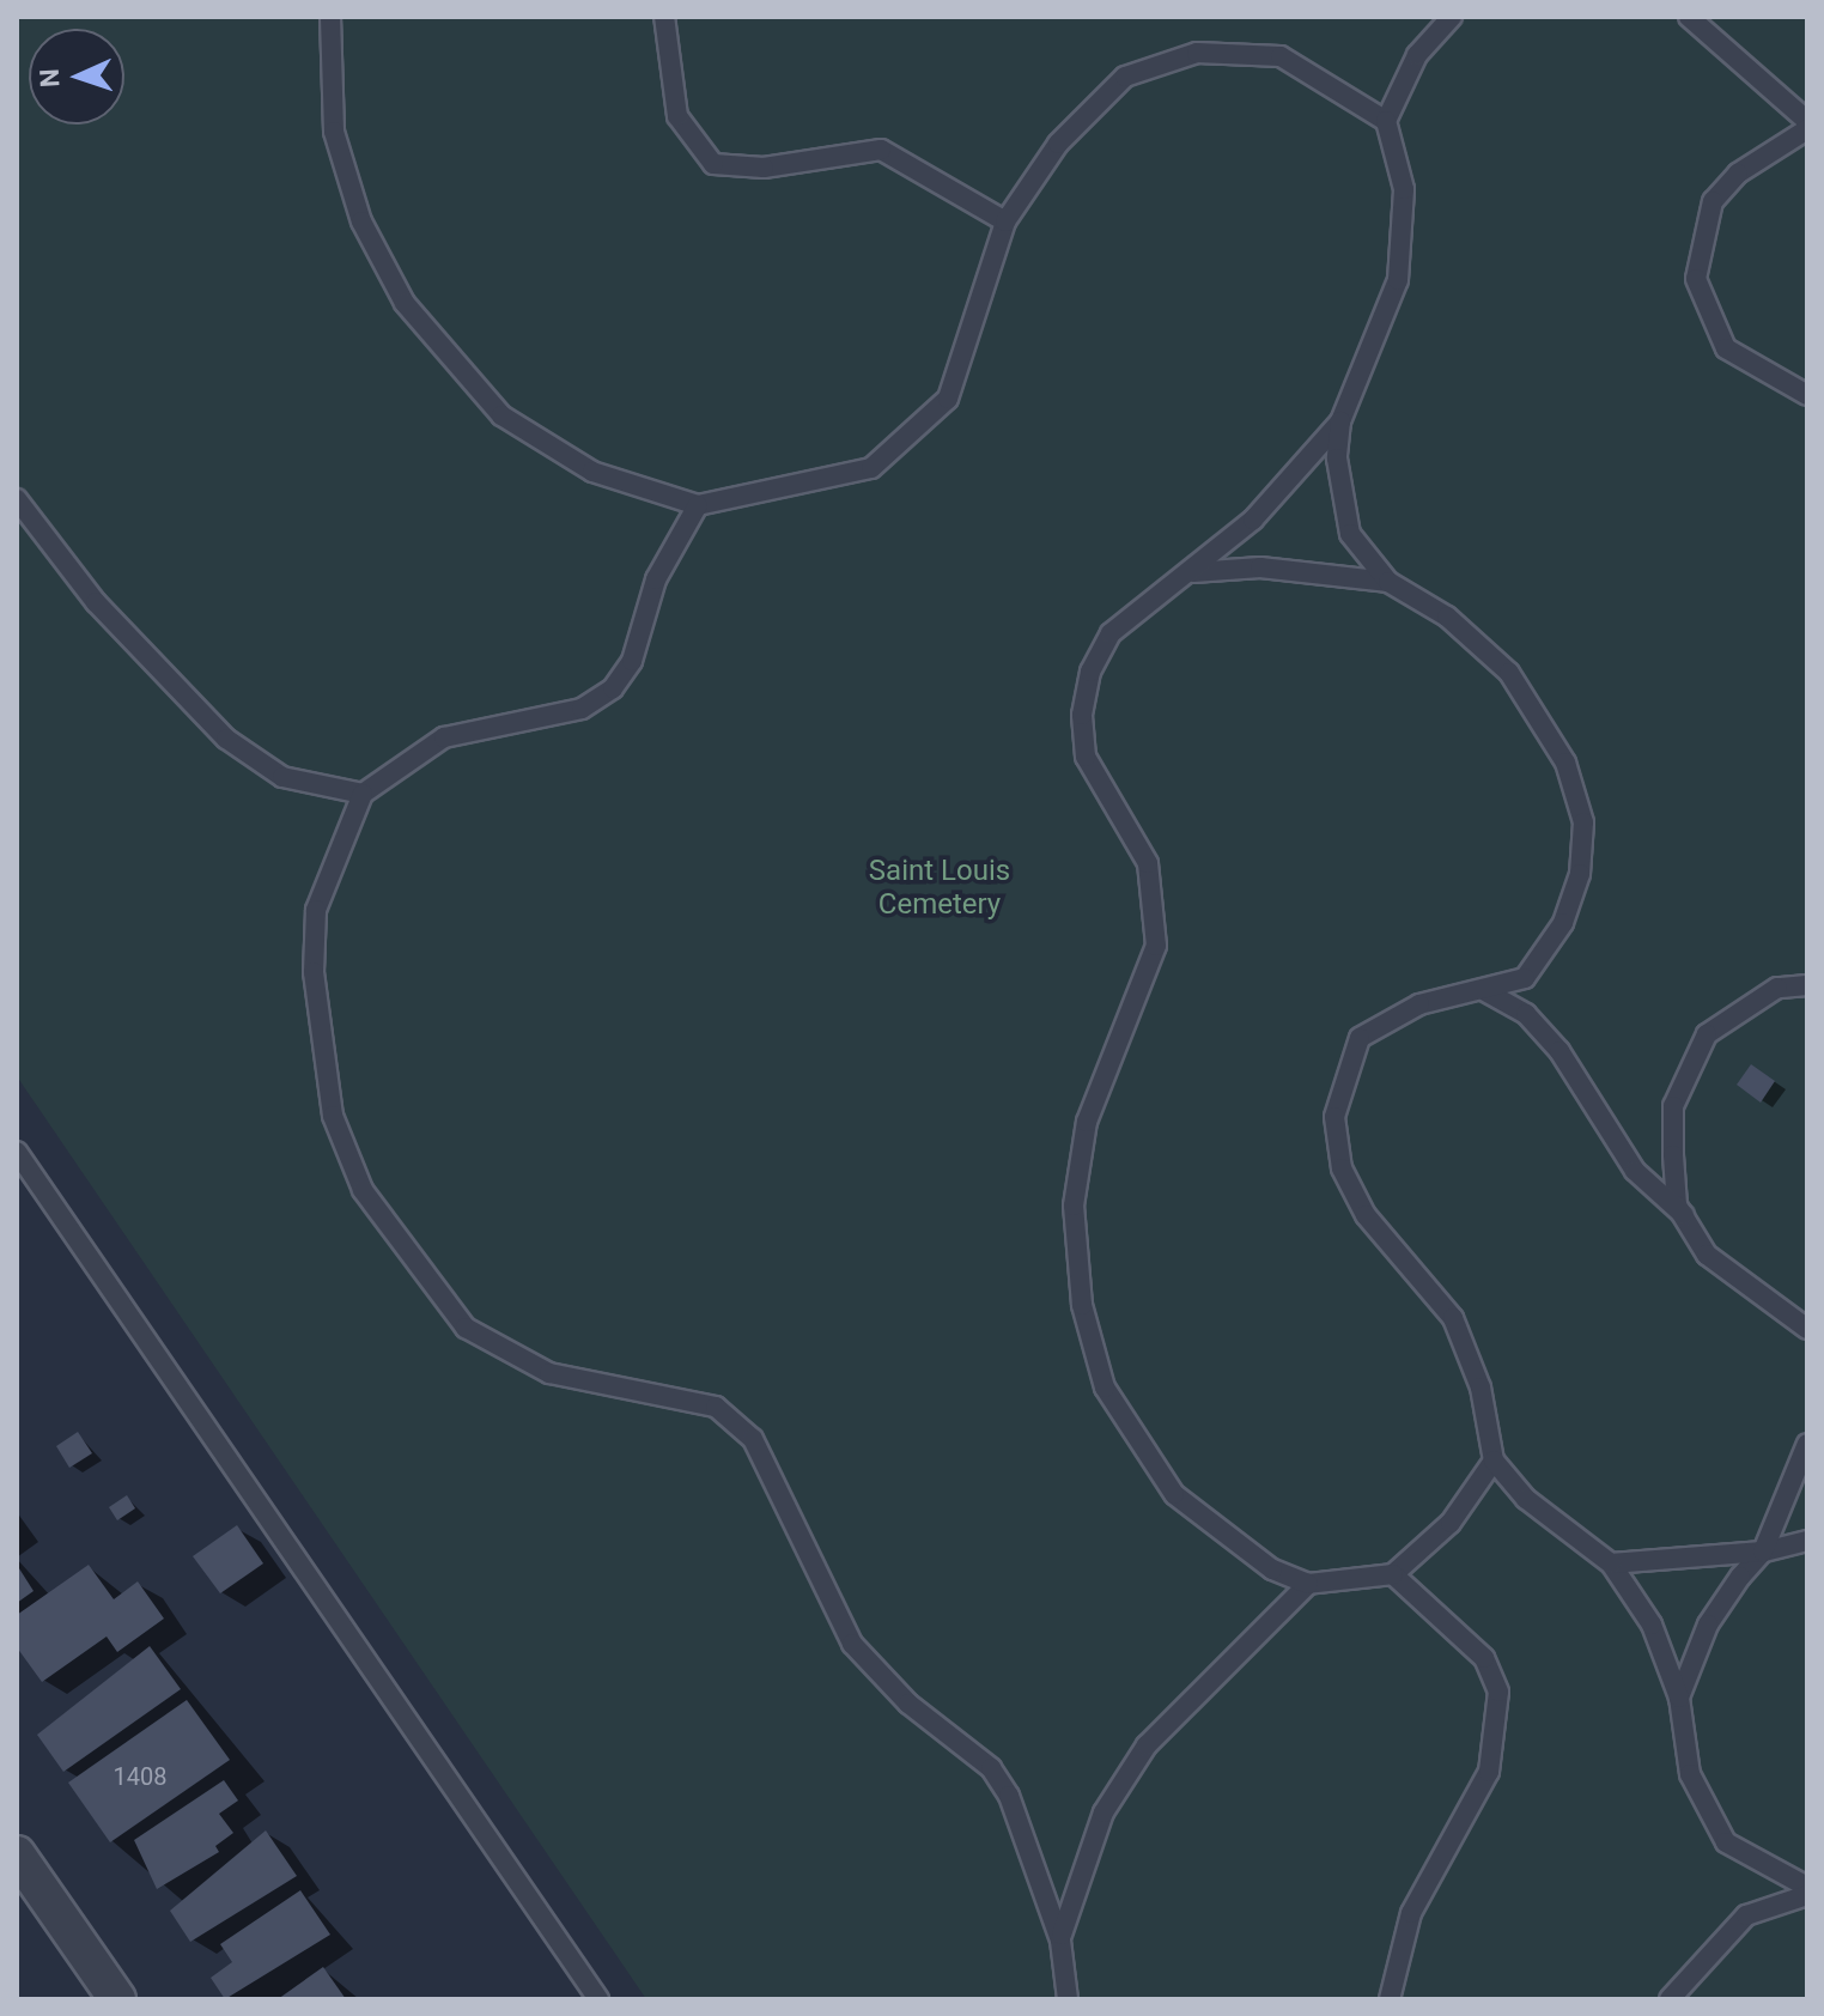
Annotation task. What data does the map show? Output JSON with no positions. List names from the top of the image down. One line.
{"parks":["Saint Louis Cemetery"],"house_numbers":["1408"],"north":"left"}
